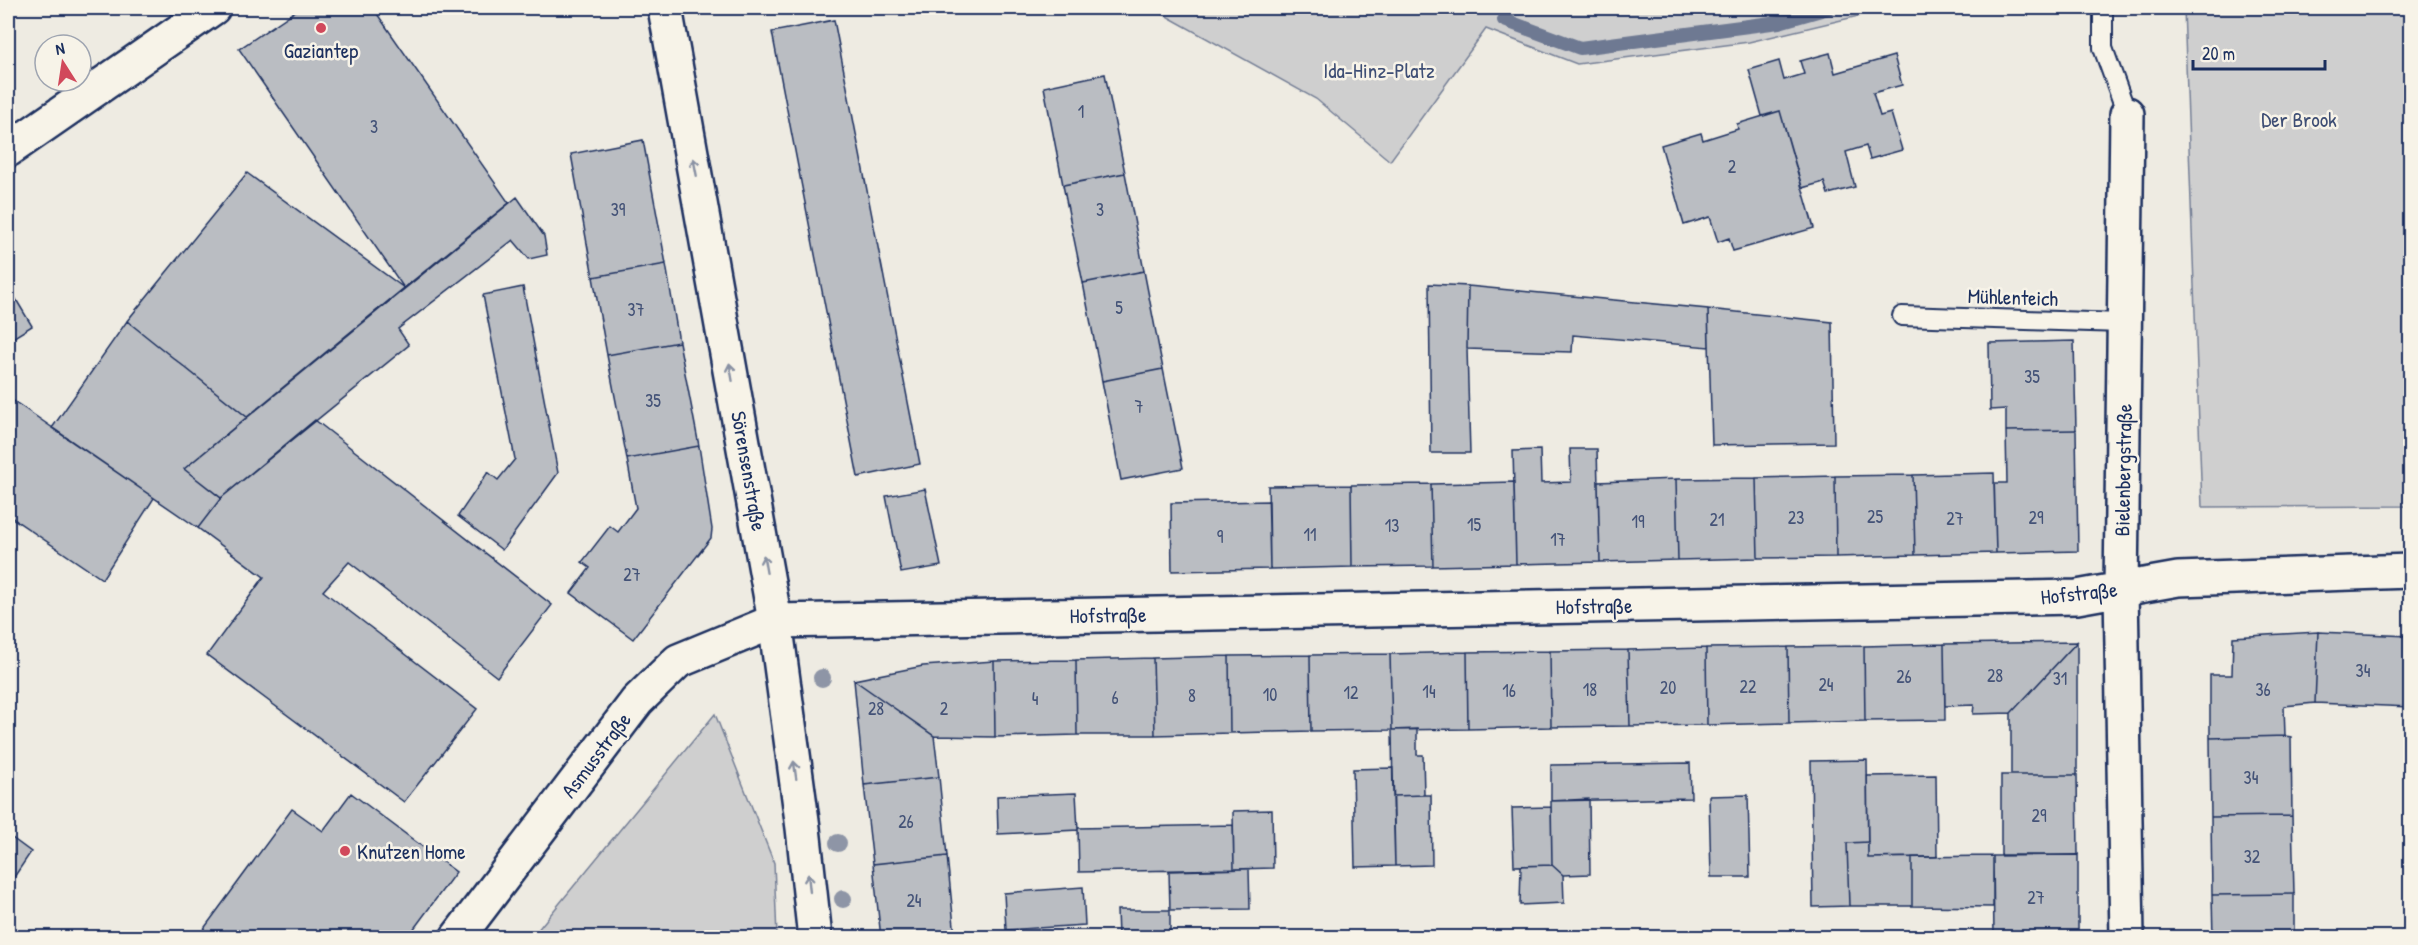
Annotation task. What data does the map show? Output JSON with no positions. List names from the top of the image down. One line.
{"streets":{"street":["Bielenbergstraße","Sörensenstraße","Hofstraße","Asmusstraße"],"lane":["Mühlenteich"]},"crossings":[["Mühlenteich","Bielenbergstraße"],["Bielenbergstraße","Hofstraße"],["Sörensenstraße","Hofstraße"],["Sörensenstraße","Asmusstraße"],["Hofstraße","Asmusstraße"]],"one_way":["Sörensenstraße"],"parks":["Ida-Hinz-Platz","Der Brook"],"places":["Gaziantep","Knutzen Home"],"house_numbers":["1","3","2","39","3","5","37","35","35","7","25","23","29","27","21","19","15","13","11","9","17","27","34","28","26","31","24","22","20","18","36","16","14","12","10","8","6","4","28","2","34","29","26","32","27","24"],"scale_bar":"20 m","north":"top"}
